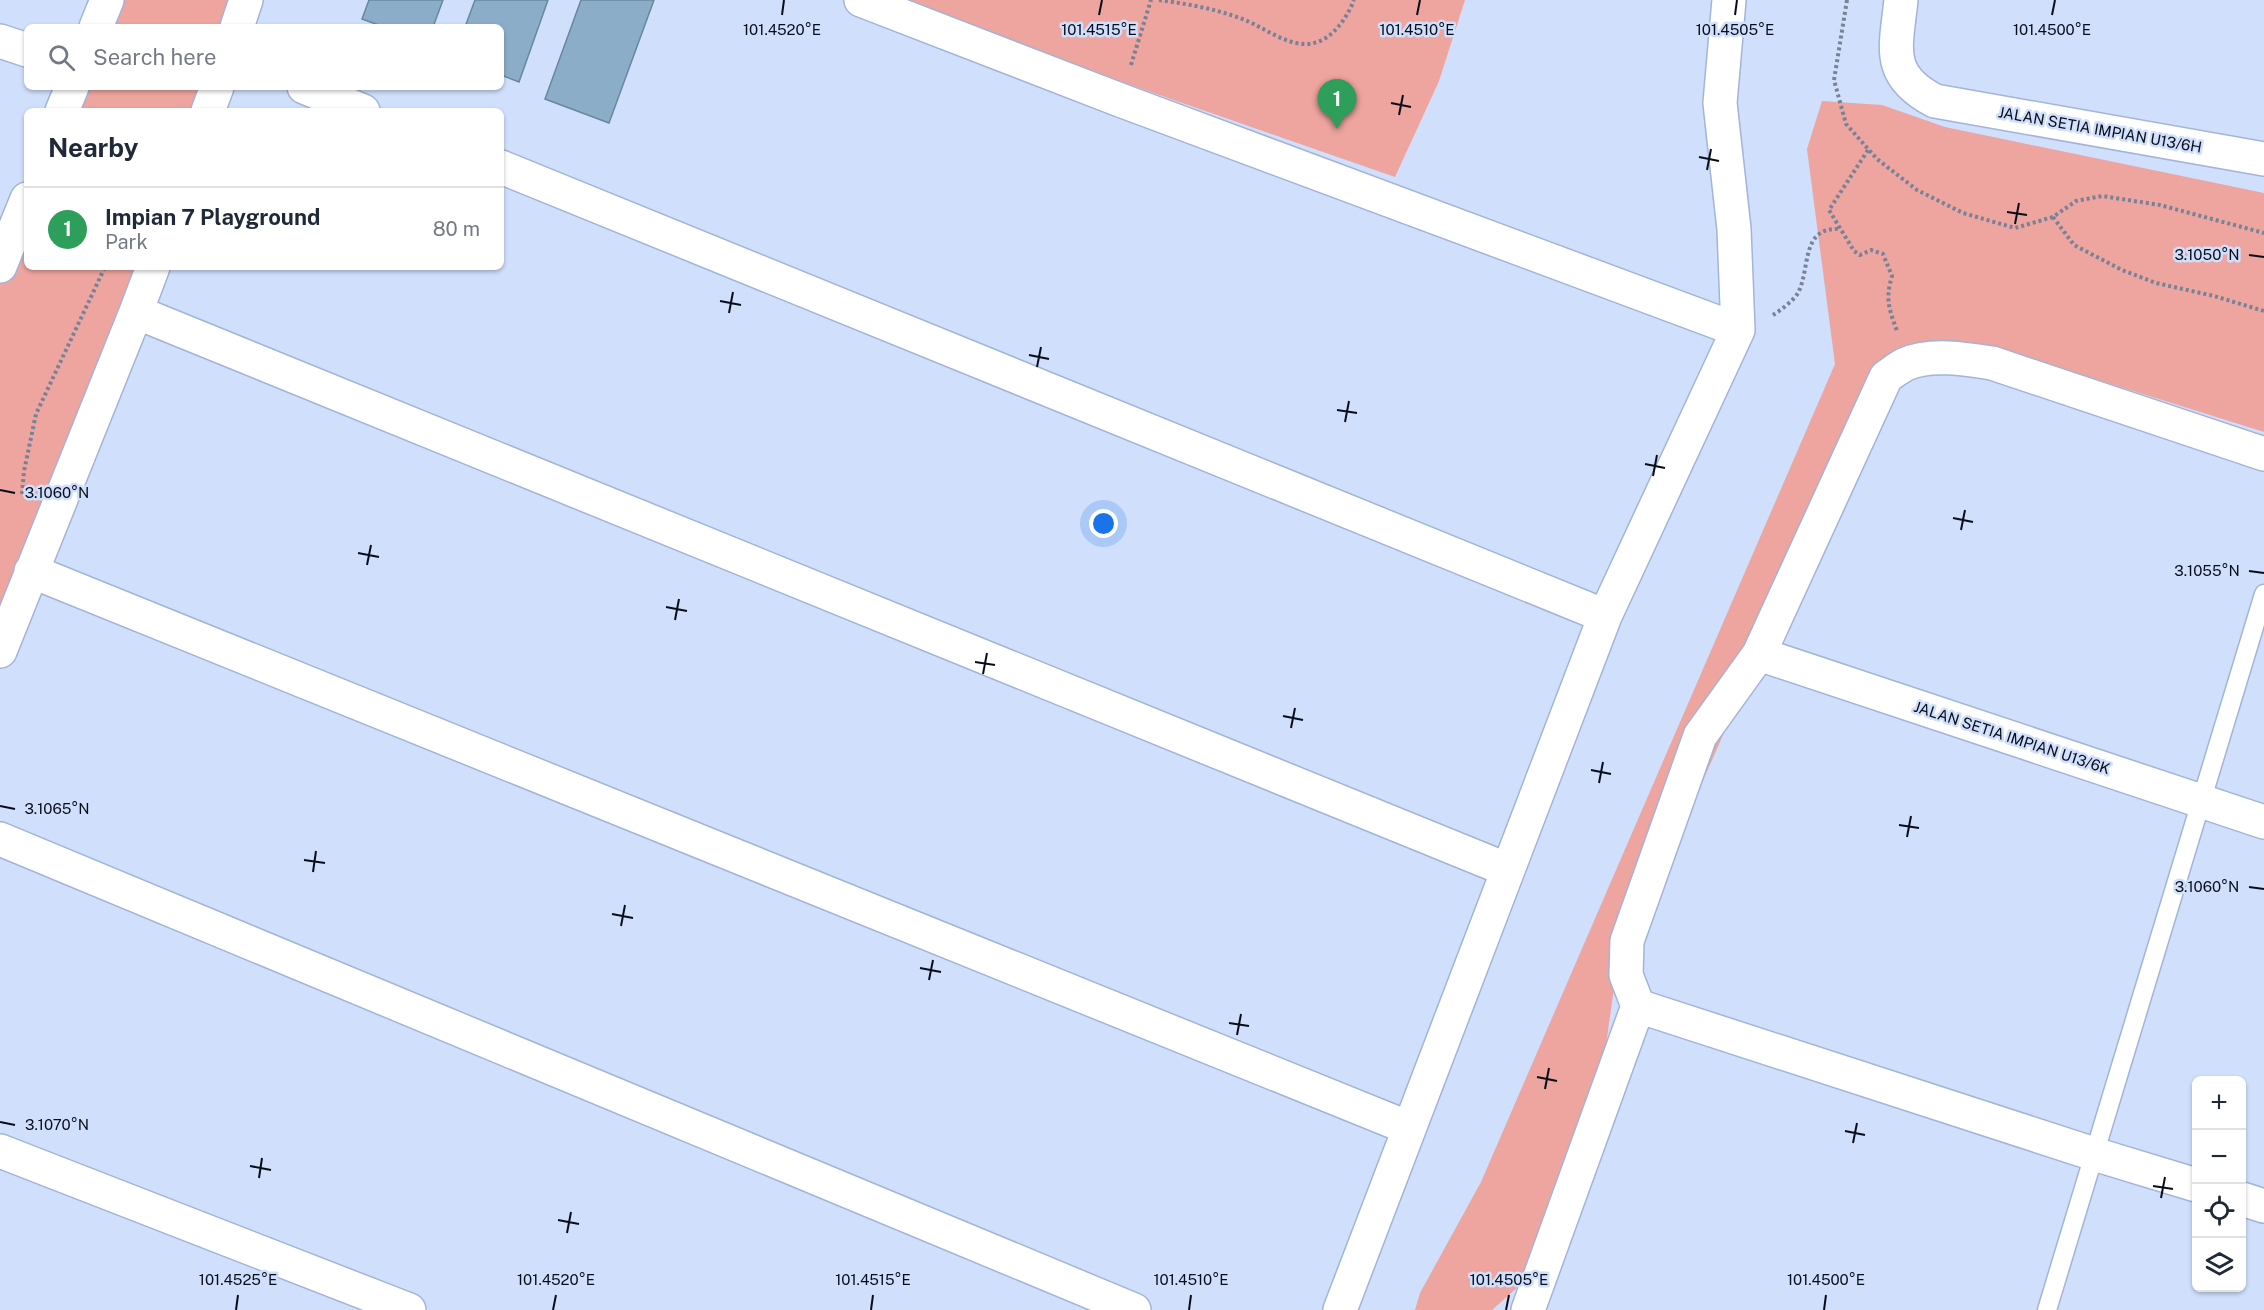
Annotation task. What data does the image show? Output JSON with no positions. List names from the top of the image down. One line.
{"streets":{"street":["JALAN SETIA IMPIAN U13/6H","JALAN SETIA IMPIAN U13/6K"]},"page":{"search":"Search here","pins":"1","heading":"Nearby","list":[{"mark":"1","name":"Impian 7 Playground","note":"Park","value":"80 m"}],"map_buttons":["+","−"]},"coordinates":["101.4520°E","101.4515°E","101.4510°E","101.4505°E","101.4500°E","3.1050°N","3.1060°N","3.1055°N","3.1065°N","3.1070°N","101.4525°E"]}
